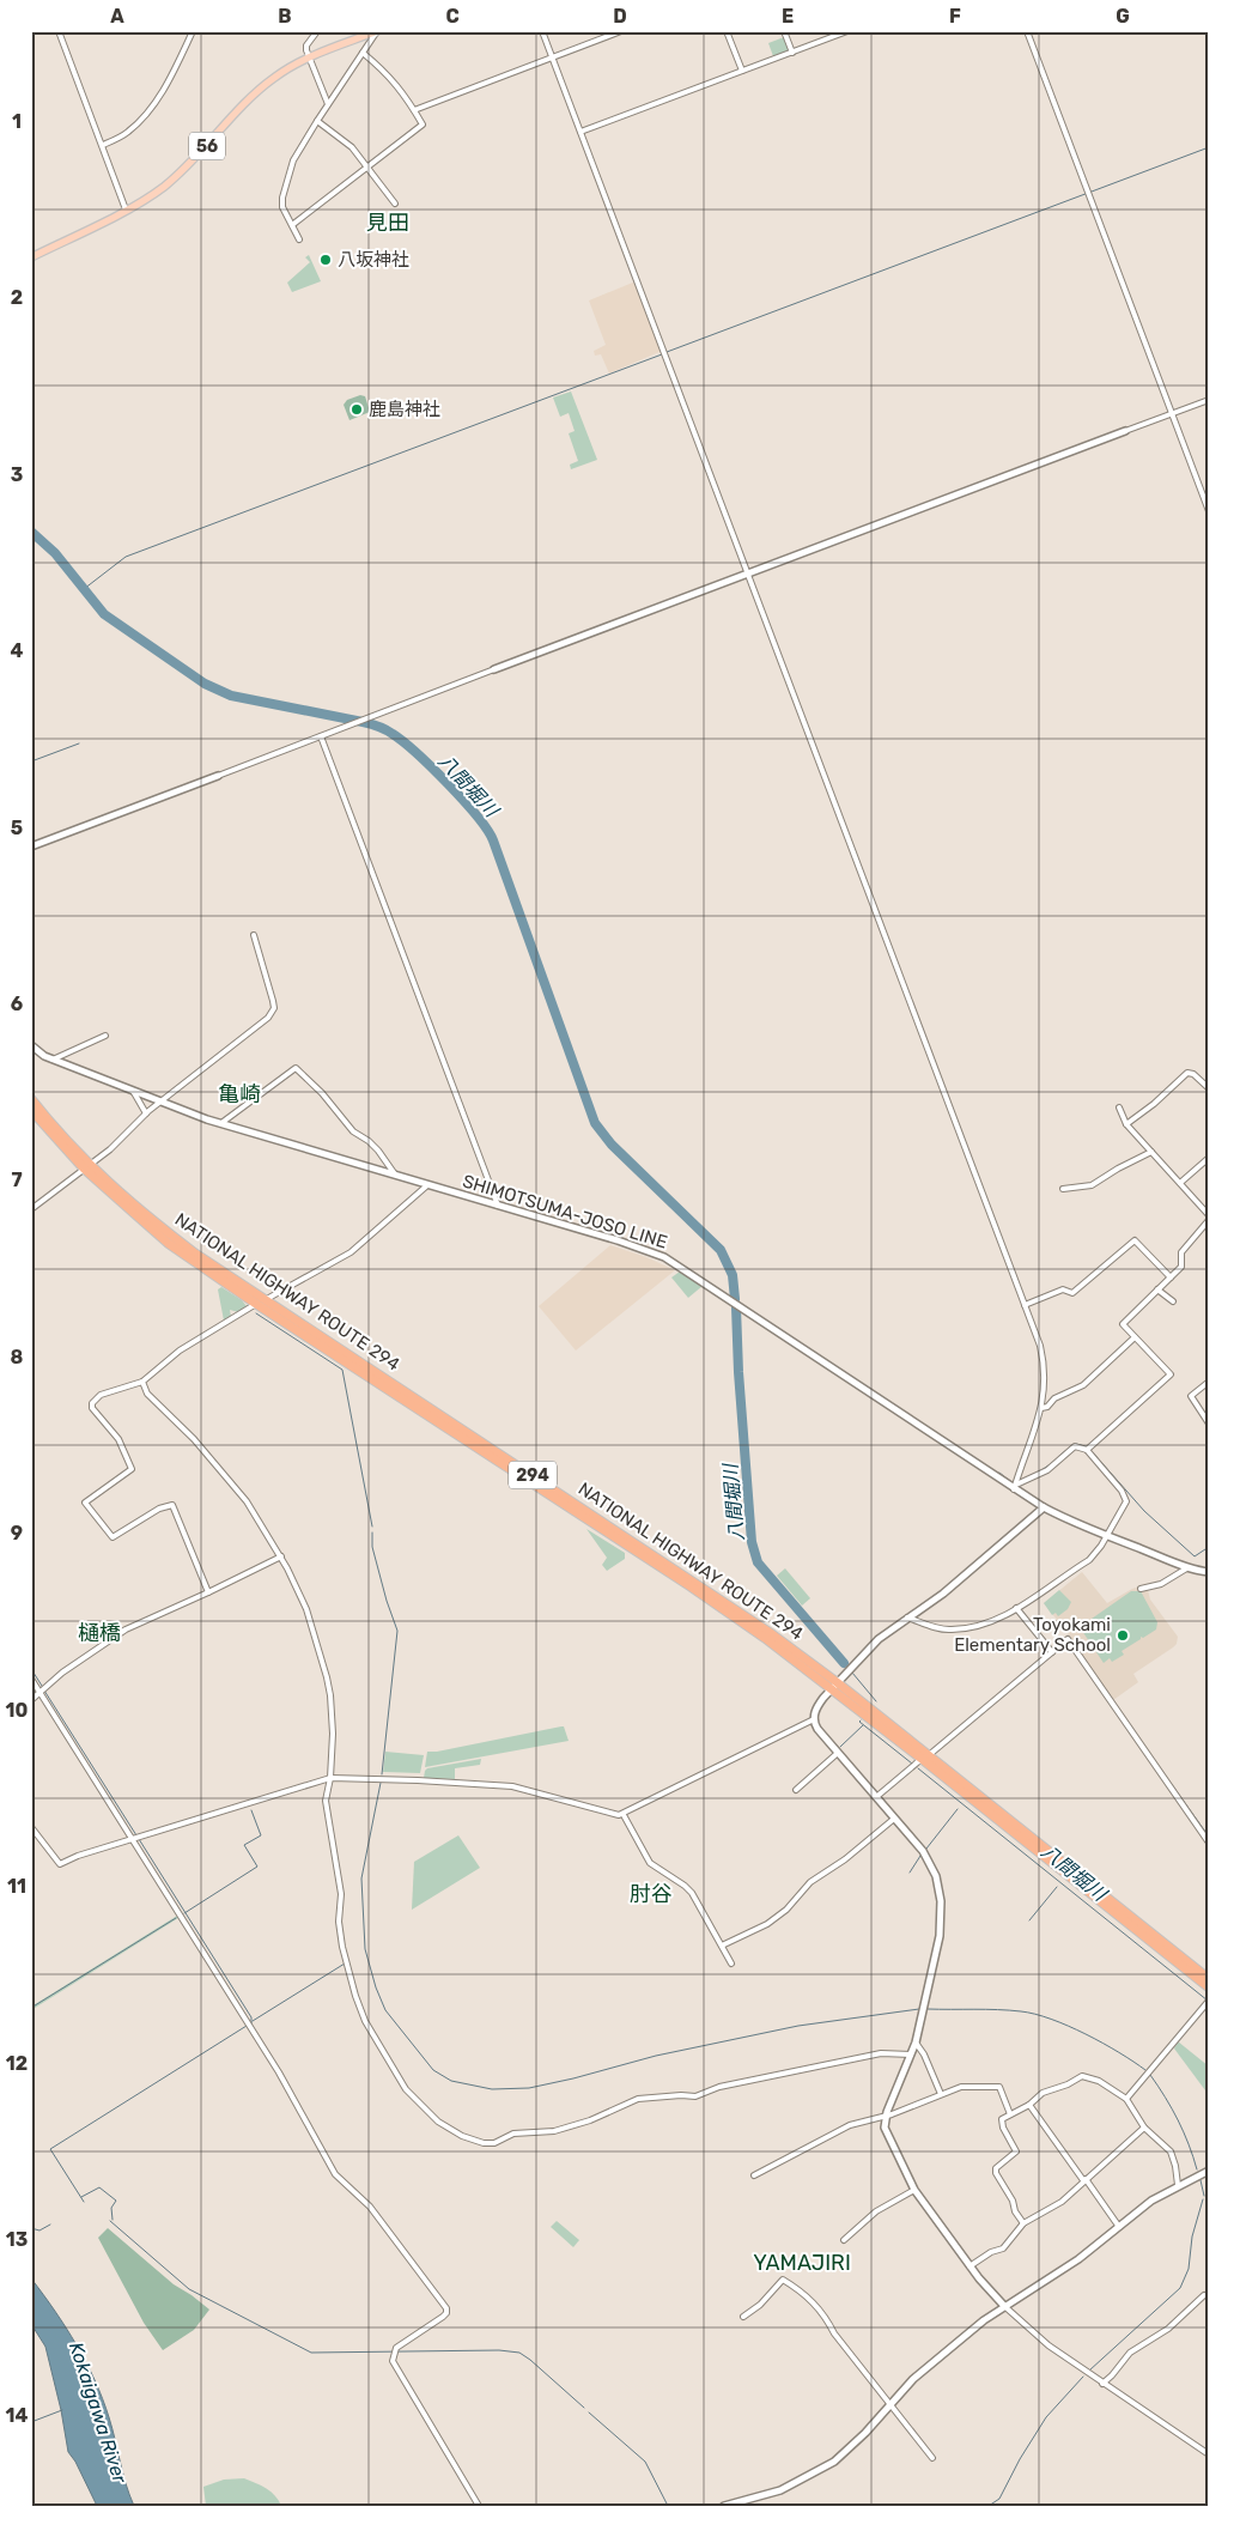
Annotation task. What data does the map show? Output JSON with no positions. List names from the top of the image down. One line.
{"streets":{"highway":["NATIONAL HIGHWAY ROUTE 294","294"],"main road":["56"],"street":["SHIMOTSUMA-JOSO LINE"]},"districts":["見田","亀崎","樋橋","肘谷","YAMAJIRI"],"water":["八間堀川","Kokaigawa River"],"places":["八坂神社","鹿島神社","Toyokami Elementary School"],"grid":{"columns":["A","B","C","D","E","F","G"],"rows":["1","2","3","4","5","6","7","8","9","10","11","12","13","14"]}}
